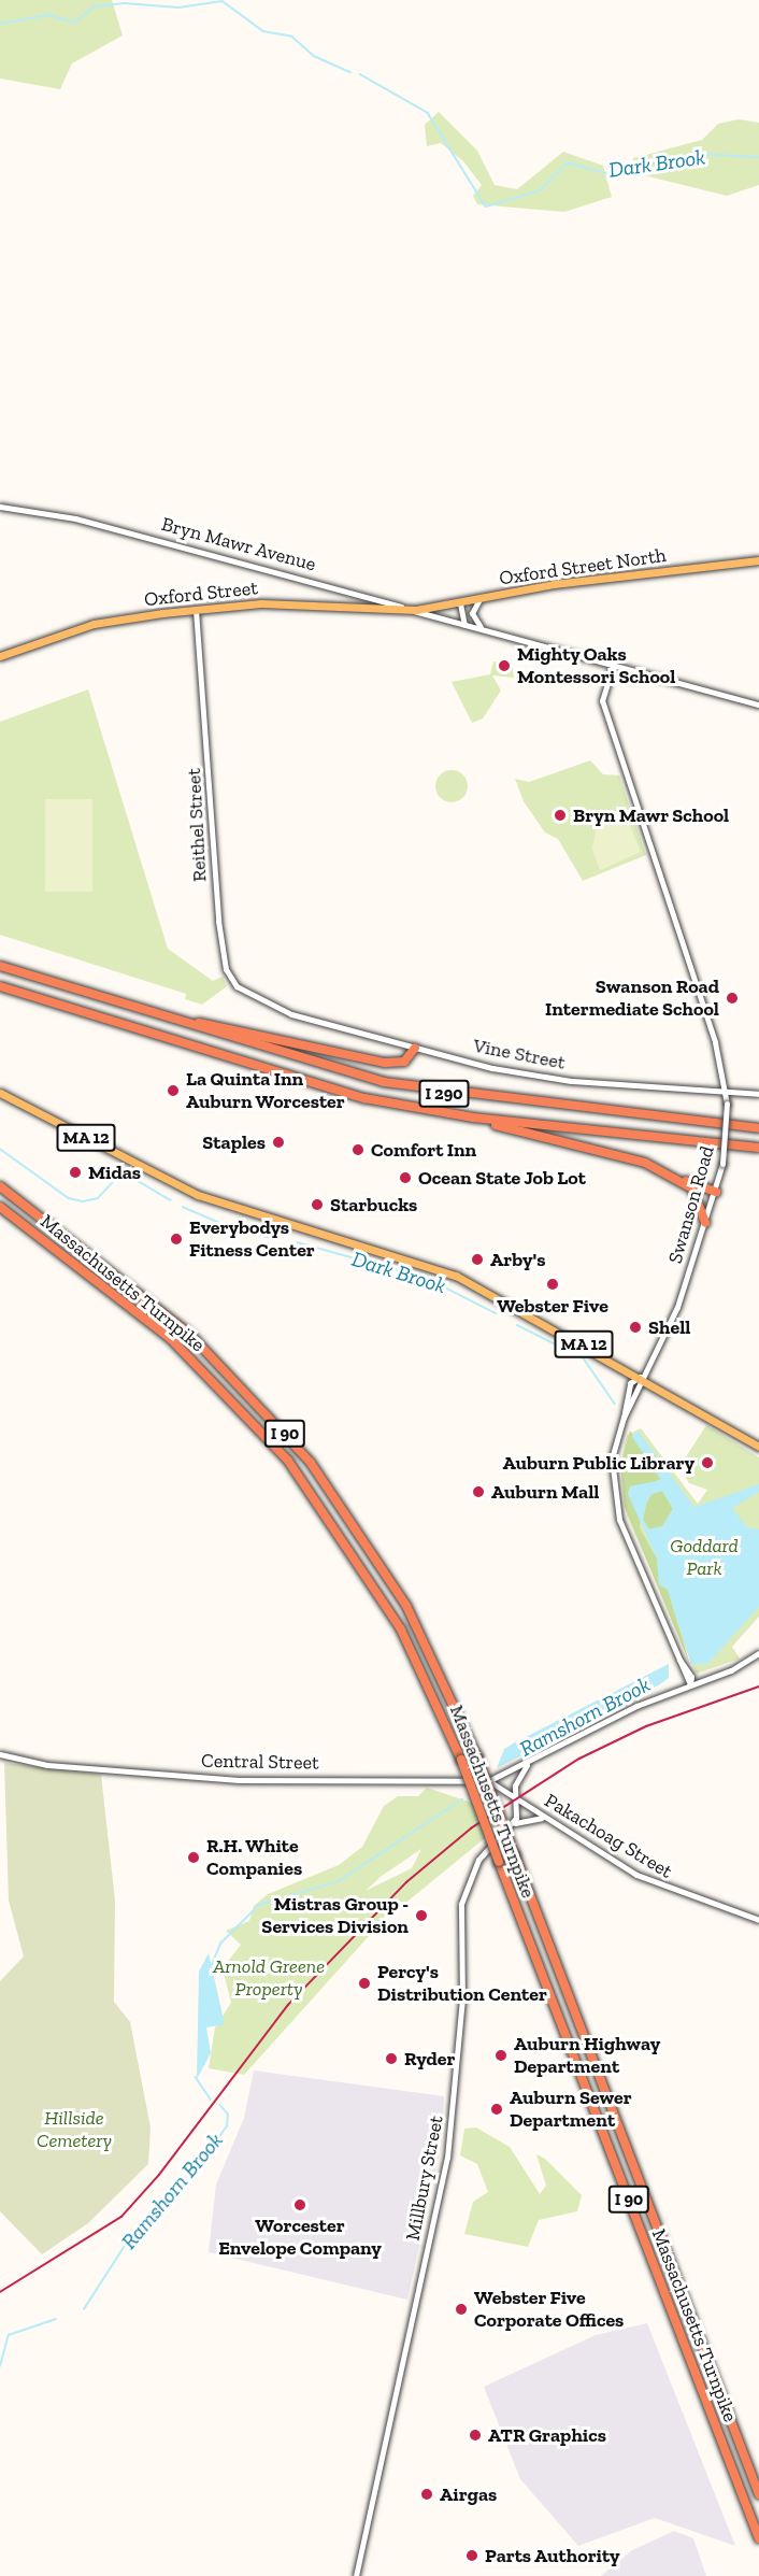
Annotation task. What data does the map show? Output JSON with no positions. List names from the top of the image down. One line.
{"streets":{"highway":["I 290","Massachusetts Turnpike","I 90"],"main road":["Oxford Street North","Oxford Street","MA 12"],"street":["Bryn Mawr Avenue","Reithel Street","Vine Street","Swanson Road","Central Street","Pakachoag Street","Millbury Street"]},"crossings":[["Bryn Mawr Avenue","Oxford Street North"],["Bryn Mawr Avenue","Oxford Street"],["Bryn Mawr Avenue","Swanson Road"],["Oxford Street North","Oxford Street"],["Oxford Street","Reithel Street"],["Reithel Street","Vine Street"],["Vine Street","Swanson Road"],["MA 12","Swanson Road"]],"water":["Dark Brook","Ramshorn Brook"],"parks":["Goddard Park","Arnold Greene Property","Hillside Cemetery"],"places":["Mighty Oaks Montessori School","Bryn Mawr School","Swanson Road Intermediate School","La Quinta Inn Auburn Worcester","Staples","Comfort Inn","Midas","Ocean State Job Lot","Starbucks","Everybodys Fitness Center","Arby's","Webster Five","Shell","Auburn Public Library","Auburn Mall","R.H. White Companies","Mistras Group - Services Division","Percy's Distribution Center","Auburn Highway Department","Ryder","Auburn Sewer Department","Worcester Envelope Company","Webster Five Corporate Offices","ATR Graphics","Airgas","Parts Authority"]}
